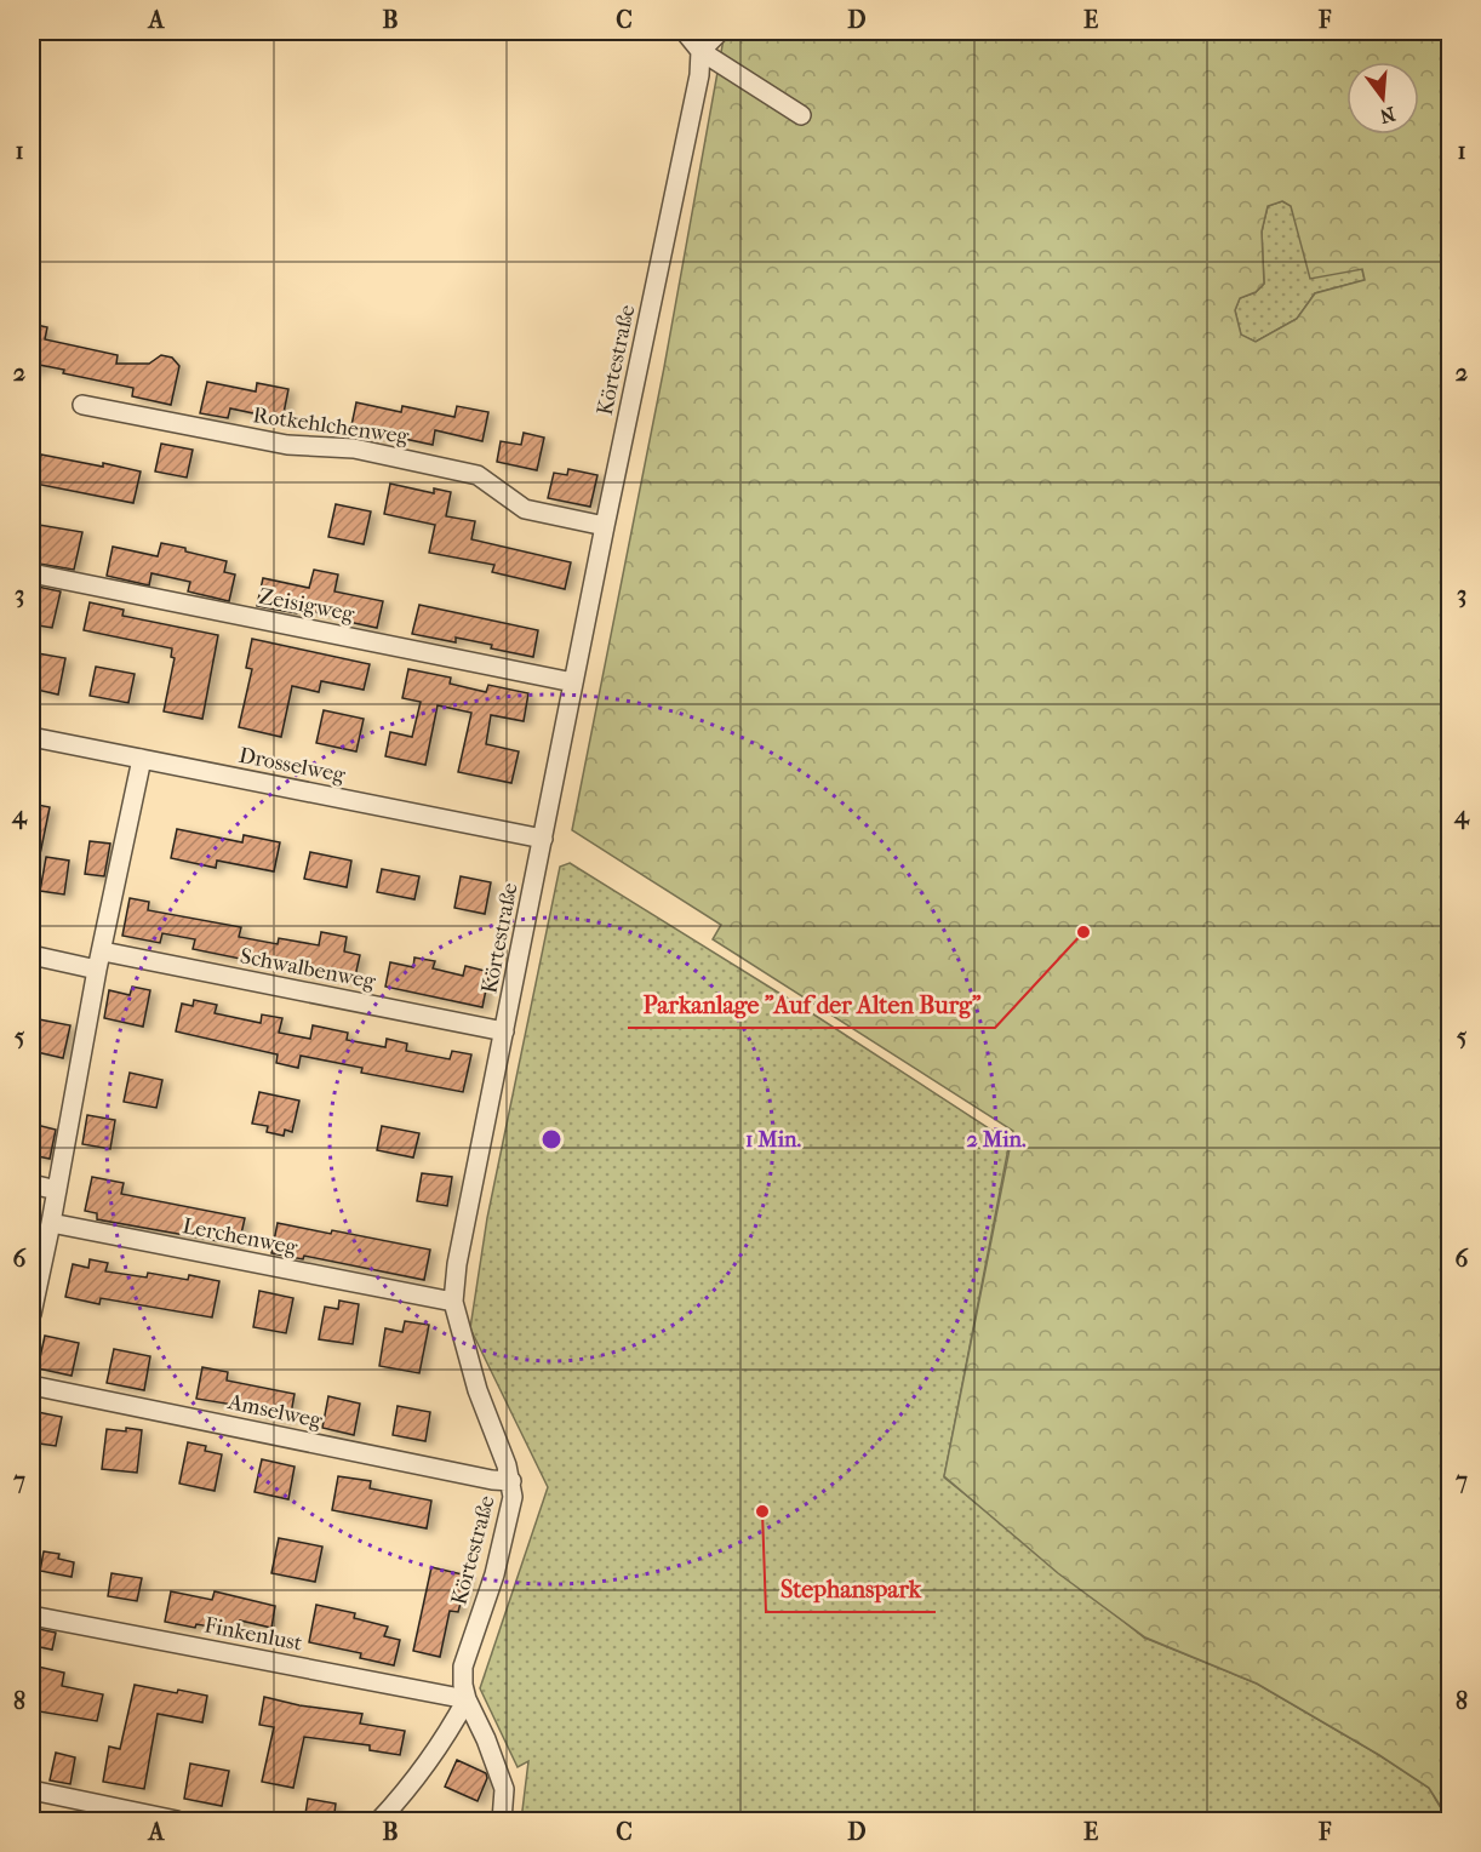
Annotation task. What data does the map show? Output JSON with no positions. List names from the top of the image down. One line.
{"streets":{"street":["Körtestraße","Rotkehlchenweg","Zeisigweg","Drosselweg","Schwalbenweg","Lerchenweg","Amselweg","Finkenlust"]},"crossings":[["Körtestraße","Rotkehlchenweg"],["Körtestraße","Zeisigweg"],["Körtestraße","Drosselweg"],["Körtestraße","Schwalbenweg"],["Körtestraße","Lerchenweg"],["Körtestraße","Amselweg"],["Körtestraße","Finkenlust"]],"places":["Parkanlage \"Auf der Alten Burg\"","Stephanspark"],"north":"bottom","grid":{"columns":["A","B","C","D","E","F"],"rows":["1","2","3","4","5","6","7","8"]},"rings":["1 Min.","2 Min."]}
